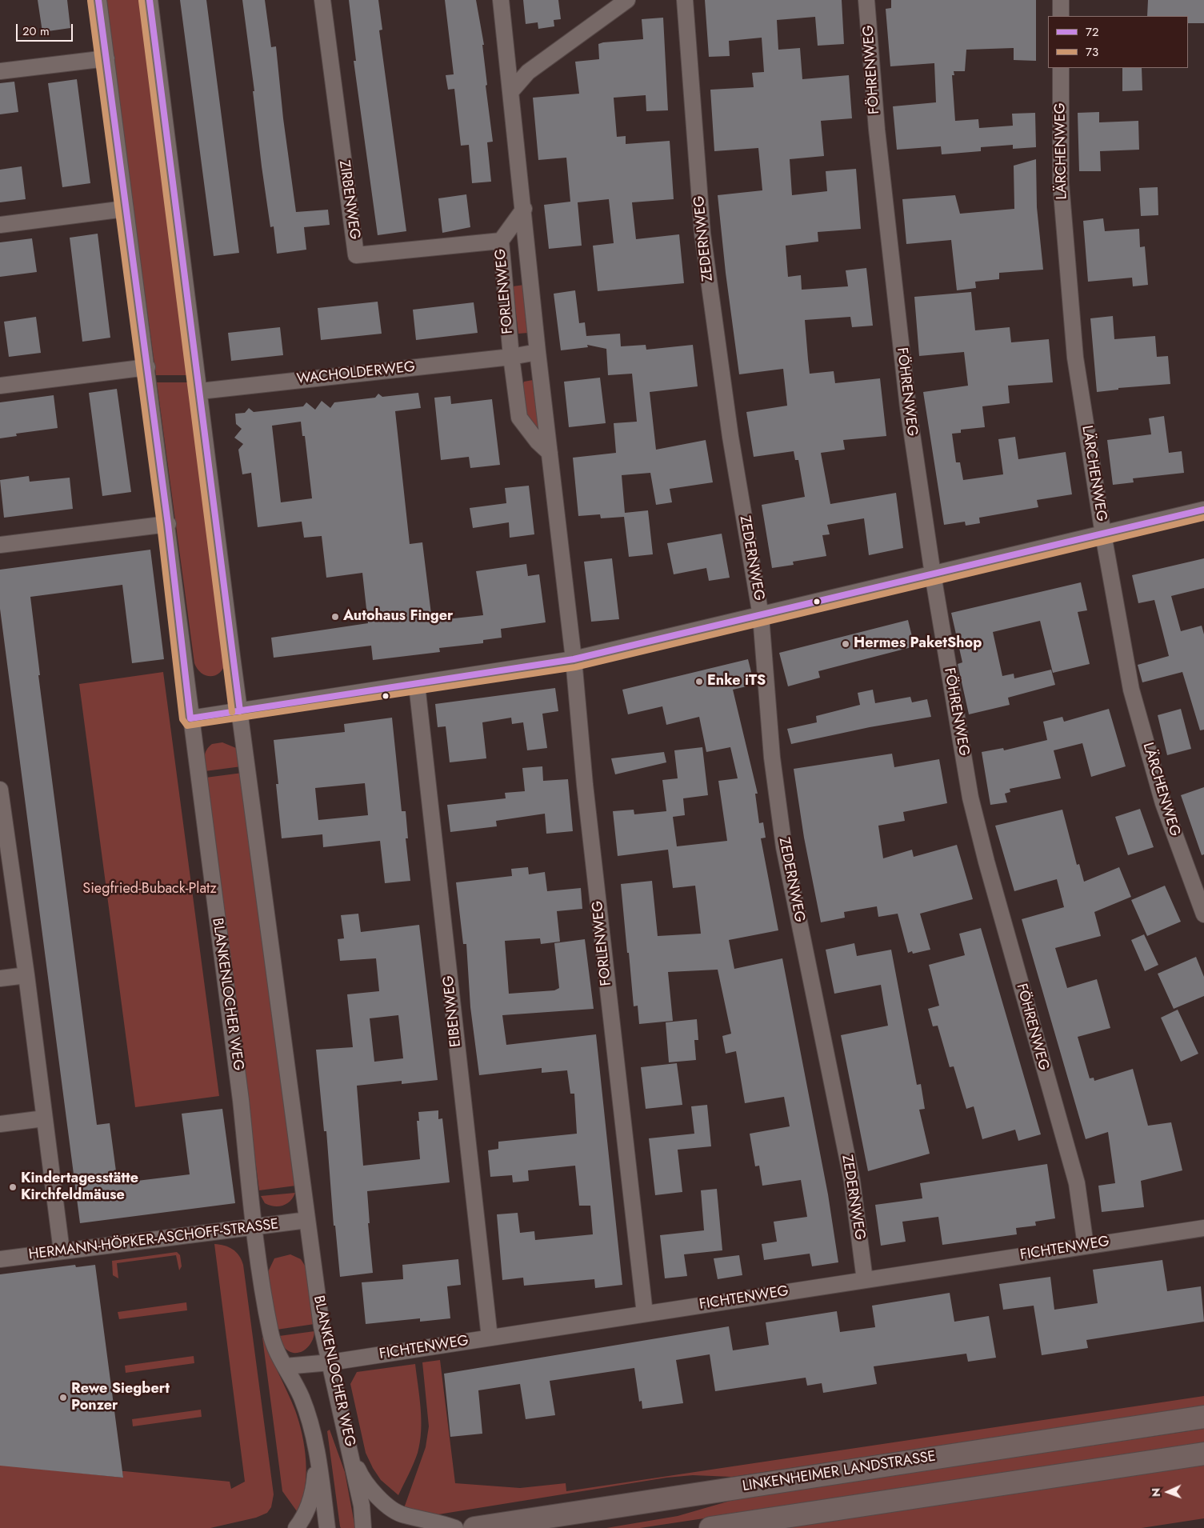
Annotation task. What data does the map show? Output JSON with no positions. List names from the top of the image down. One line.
{"streets":{"main road":["LINKENHEIMER LANDSTRASSE"],"street":["FÖHRENWEG","LÄRCHENWEG","ZIRBENWEG","ZEDERNWEG","FORLENWEG","WACHOLDERWEG","BLANKENLOCHER WEG","EIBENWEG","HERMANN-HÖPKER-ASCHOFF-STRASSE","FICHTENWEG"]},"crossings":[["FÖHRENWEG","FICHTENWEG"],["ZIRBENWEG","FORLENWEG"],["ZEDERNWEG","FICHTENWEG"],["FORLENWEG","WACHOLDERWEG"],["FORLENWEG","FICHTENWEG"],["WACHOLDERWEG","BLANKENLOCHER WEG"],["BLANKENLOCHER WEG","HERMANN-HÖPKER-ASCHOFF-STRASSE"],["BLANKENLOCHER WEG","FICHTENWEG"],["EIBENWEG","FICHTENWEG"]],"parks":["Siegfried-Buback-Platz"],"places":["Autohaus Finger","Hermes PaketShop","Enke iTS","Kindertagesstätte Kirchfeldmäuse","Rewe Siegbert Ponzer"],"lines":["transit line 72","transit line 73"],"legend":["72","73"],"scale_bar":"20 m","north":"left"}
